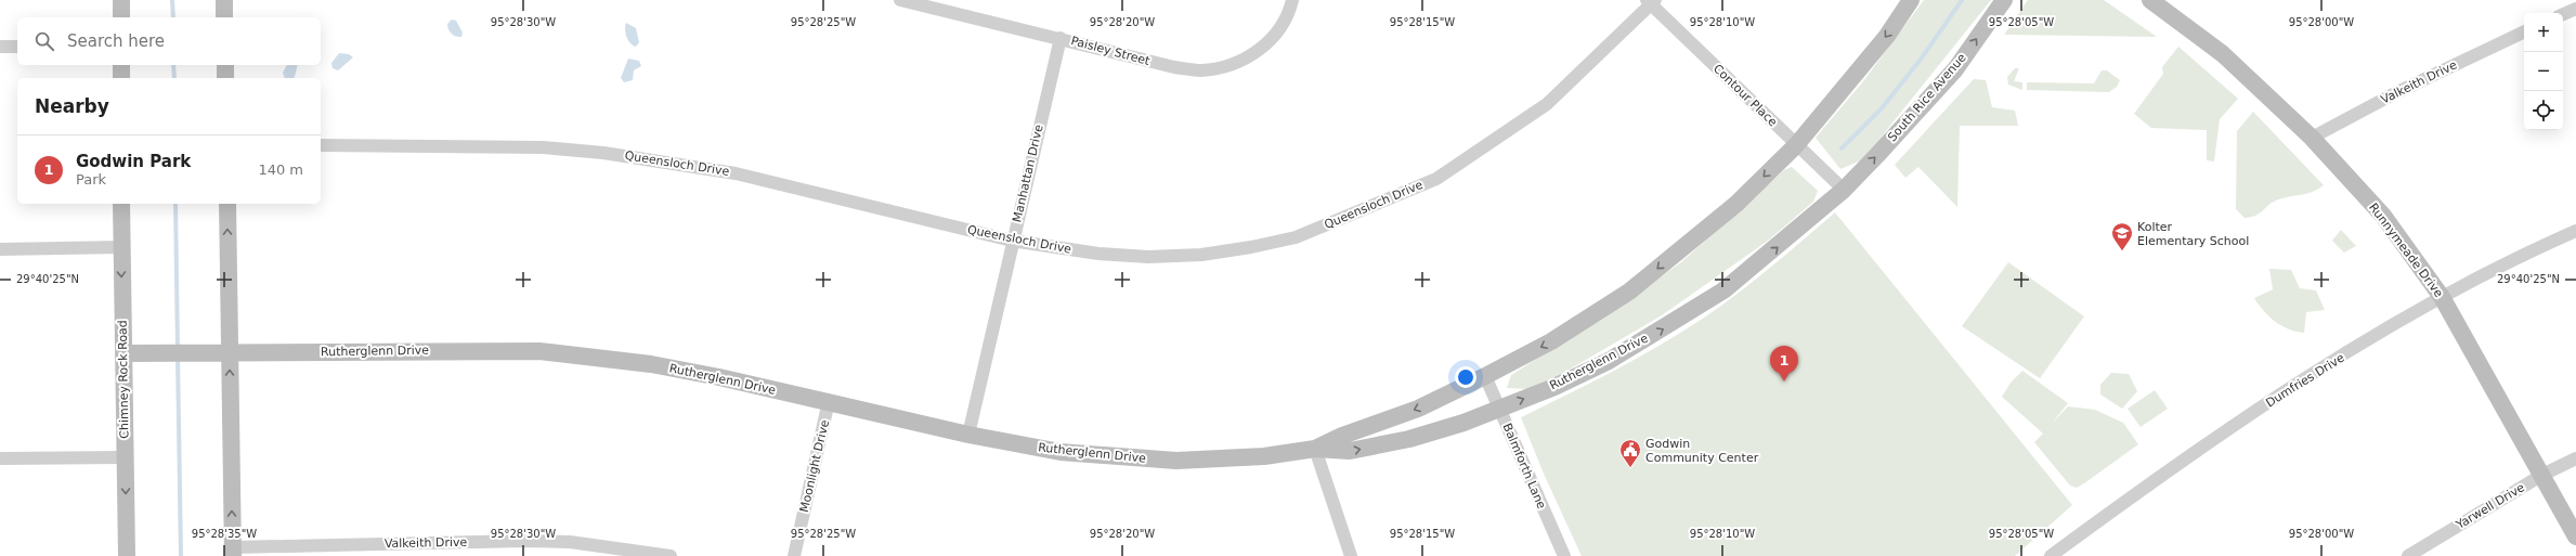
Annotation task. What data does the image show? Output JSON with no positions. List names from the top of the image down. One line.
{"streets":{"street":["Paisley Street","Valkeith Drive","Contour Place","South Rice Avenue","Queensloch Drive","Manhattan Drive","Runnymeade Drive","Rutherglenn Drive","Chimney Rock Road","Dumfries Drive","Moonlight Drive","Balmforth Lane","Yarwell Drive"]},"crossings":[["Paisley Street","Manhattan Drive"],["Valkeith Drive","Runnymeade Drive"],["Contour Place","South Rice Avenue"],["Contour Place","Queensloch Drive"],["Contour Place","Rutherglenn Drive"],["South Rice Avenue","Rutherglenn Drive"],["Queensloch Drive","Manhattan Drive"],["Manhattan Drive","Rutherglenn Drive"],["Runnymeade Drive","Dumfries Drive"],["Runnymeade Drive","Yarwell Drive"],["Rutherglenn Drive","Chimney Rock Road"],["Rutherglenn Drive","Moonlight Drive"],["Rutherglenn Drive","Balmforth Lane"]],"places":{"school or university":["Kolter Elementary School"],"public building":["Godwin Community Center"]},"page":{"map_buttons":["+","−"],"search":"Search here","heading":"Nearby","list":[{"mark":"1","name":"Godwin Park","note":"Park","value":"140 m"}],"pins":"1"},"coordinates":["95°28'30\"W","95°28'25\"W","95°28'20\"W","95°28'15\"W","95°28'10\"W","95°28'05\"W","95°28'00\"W","29°40'25\"N","95°28'35\"W"]}
